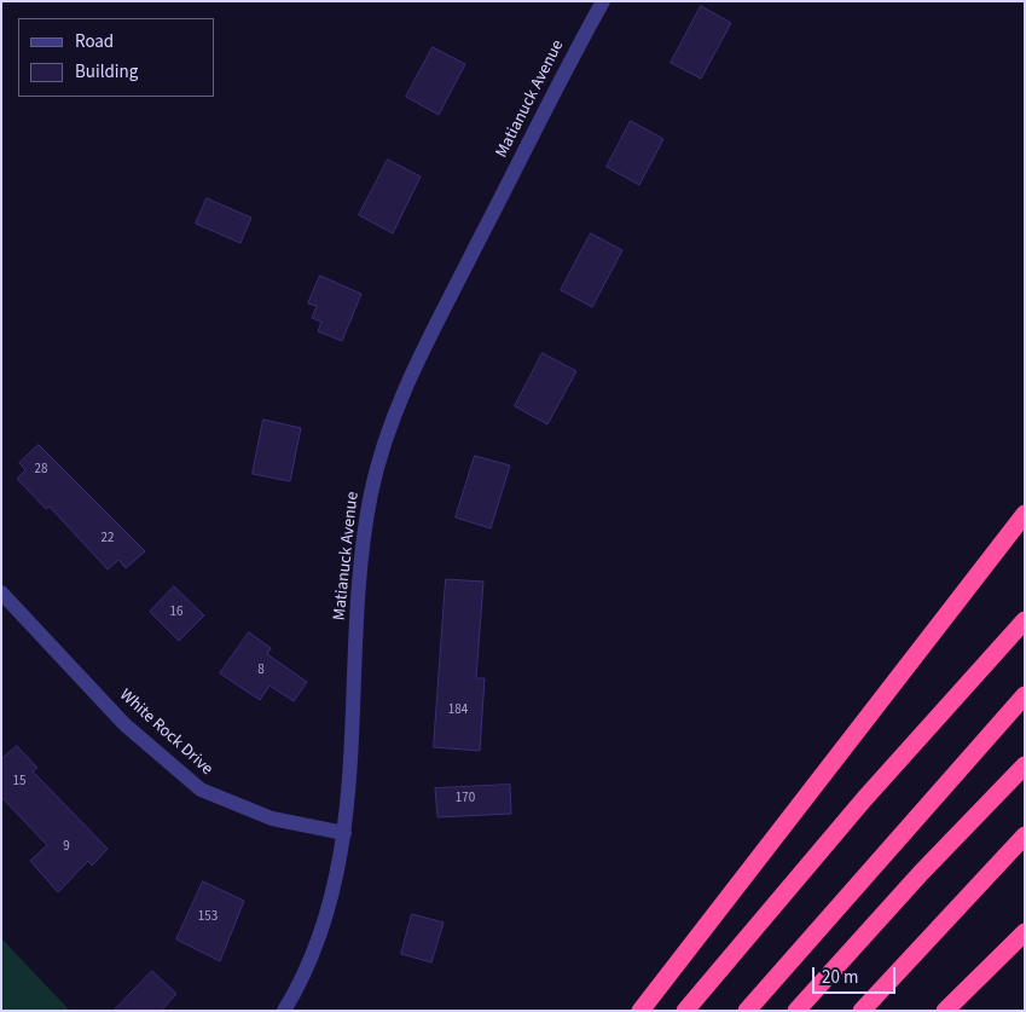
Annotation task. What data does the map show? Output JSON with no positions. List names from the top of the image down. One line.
{"streets":{"street":["Matianuck Avenue","White Rock Drive"]},"crossings":[["Matianuck Avenue","White Rock Drive"]],"house_numbers":["28","22","16","8","184","15","170","9","153"],"legend":["Road","Building"],"scale_bar":"20 m"}
